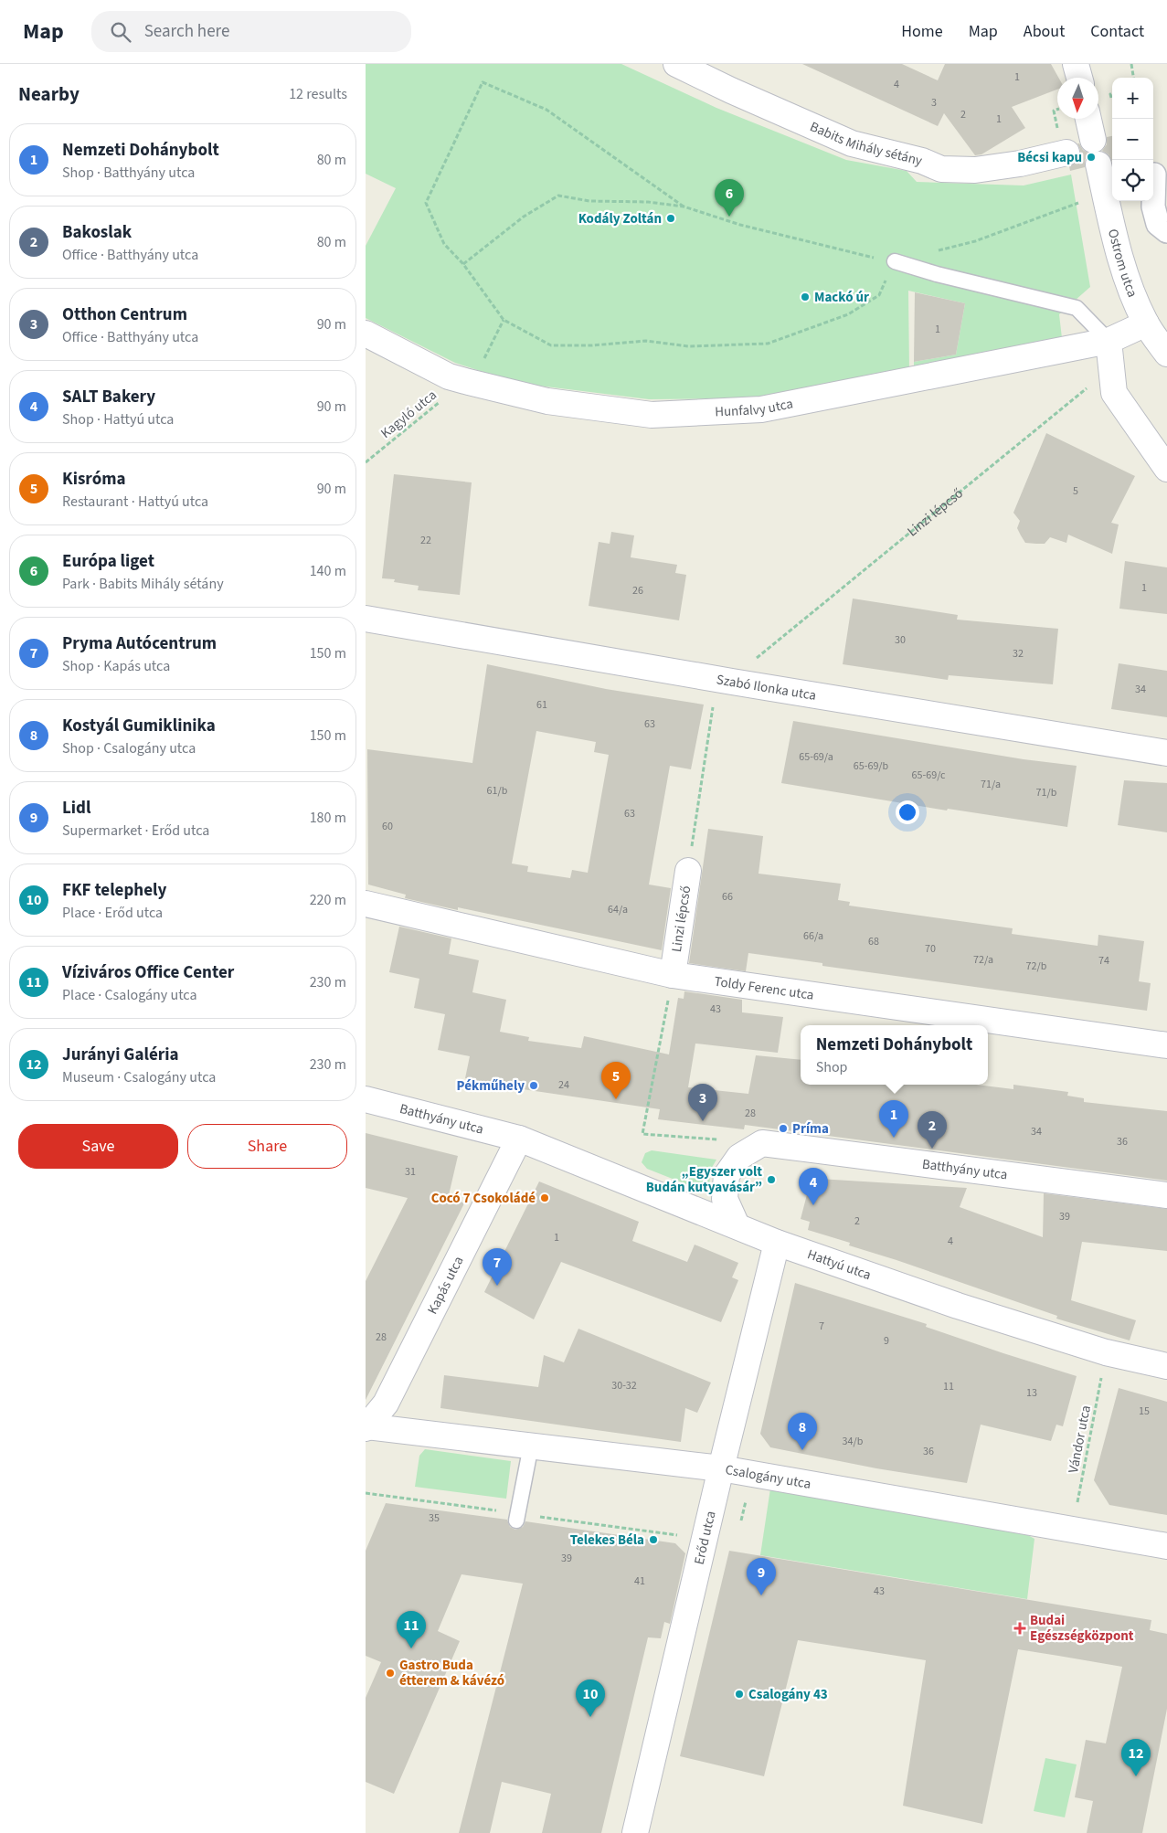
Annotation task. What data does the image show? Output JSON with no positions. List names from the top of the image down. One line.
{"streets":{"street":["Babits Mihály sétány","Ostrom utca","Hunfalvy utca","Linzi lépcső","Szabó Ilonka utca","Toldy Ferenc utca","Batthyány utca","Hattyú utca","Kapás utca","Csalogány utca","Erőd utca"],"path":["Kagyló utca","Vándor utca"]},"crossings":[["Ostrom utca","Hunfalvy utca"],["Hunfalvy utca","Kagyló utca"],["Linzi lépcső","Toldy Ferenc utca"],["Batthyány utca","Hattyú utca"],["Batthyány utca","Kapás utca"],["Hattyú utca","Kapás utca"],["Hattyú utca","Vándor utca"],["Hattyú utca","Erőd utca"],["Kapás utca","Csalogány utca"],["Vándor utca","Csalogány utca"],["Csalogány utca","Erőd utca"]],"places":{"other":["Bécsi kapu","Kodály Zoltán","Mackó úr","Pékműhely","Príma","„Egyszer volt Budán kutyavásár”","Cocó 7 Csokoládé","Telekes Béla","Gastro Buda étterem & kávézó","Csalogány 43"],"health":["Budai Egészségközpont"]},"house_numbers":["1","4","3","2","1","1","5","22","1","26","30","32","34","61","63","65-69/a","65-69/b","65-69/c","71/a","61/b","71/b","63","60","66","64/a","66/a","68","70","72/a","74","72/b","43","24","28","34","36","31","39","2","1","4","7","28","9","30-32","11","13","15","34/b","36","35","39","41","43"],"north":"bottom","page":{"header":"Map","search":"Search here","nav":["Home","Map","About","Contact"],"heading":["Nearby","12 results"],"map_buttons":["+","−"],"list":[{"mark":"1","name":"Nemzeti Dohánybolt","note":"Shop · Batthyány utca","value":"80 m"},{"mark":"2","name":"Bakoslak","note":"Office · Batthyány utca","value":"80 m"},{"mark":"3","name":"Otthon Centrum","note":"Office · Batthyány utca","value":"90 m"},{"mark":"4","name":"SALT Bakery","note":"Shop · Hattyú utca","value":"90 m"},{"mark":"5","name":"Kisróma","note":"Restaurant · Hattyú utca","value":"90 m"},{"mark":"6","name":"Európa liget","note":"Park · Babits Mihály sétány","value":"140 m"},{"mark":"7","name":"Pryma Autócentrum","note":"Shop · Kapás utca","value":"150 m"},{"mark":"8","name":"Kostyál Gumiklinika","note":"Shop · Csalogány utca","value":"150 m"},{"mark":"9","name":"Lidl","note":"Supermarket · Erőd utca","value":"180 m"},{"mark":"10","name":"FKF telephely","note":"Place · Erőd utca","value":"220 m"},{"mark":"11","name":"Víziváros Office Center","note":"Place · Csalogány utca","value":"230 m"},{"mark":"12","name":"Jurányi Galéria","note":"Museum · Csalogány utca","value":"230 m"}],"pins":["6","5","3","1","2","4","7","8","9","11","10","12"],"popup":["Nemzeti Dohánybolt","Shop"],"buttons":["Save","Share"]}}
